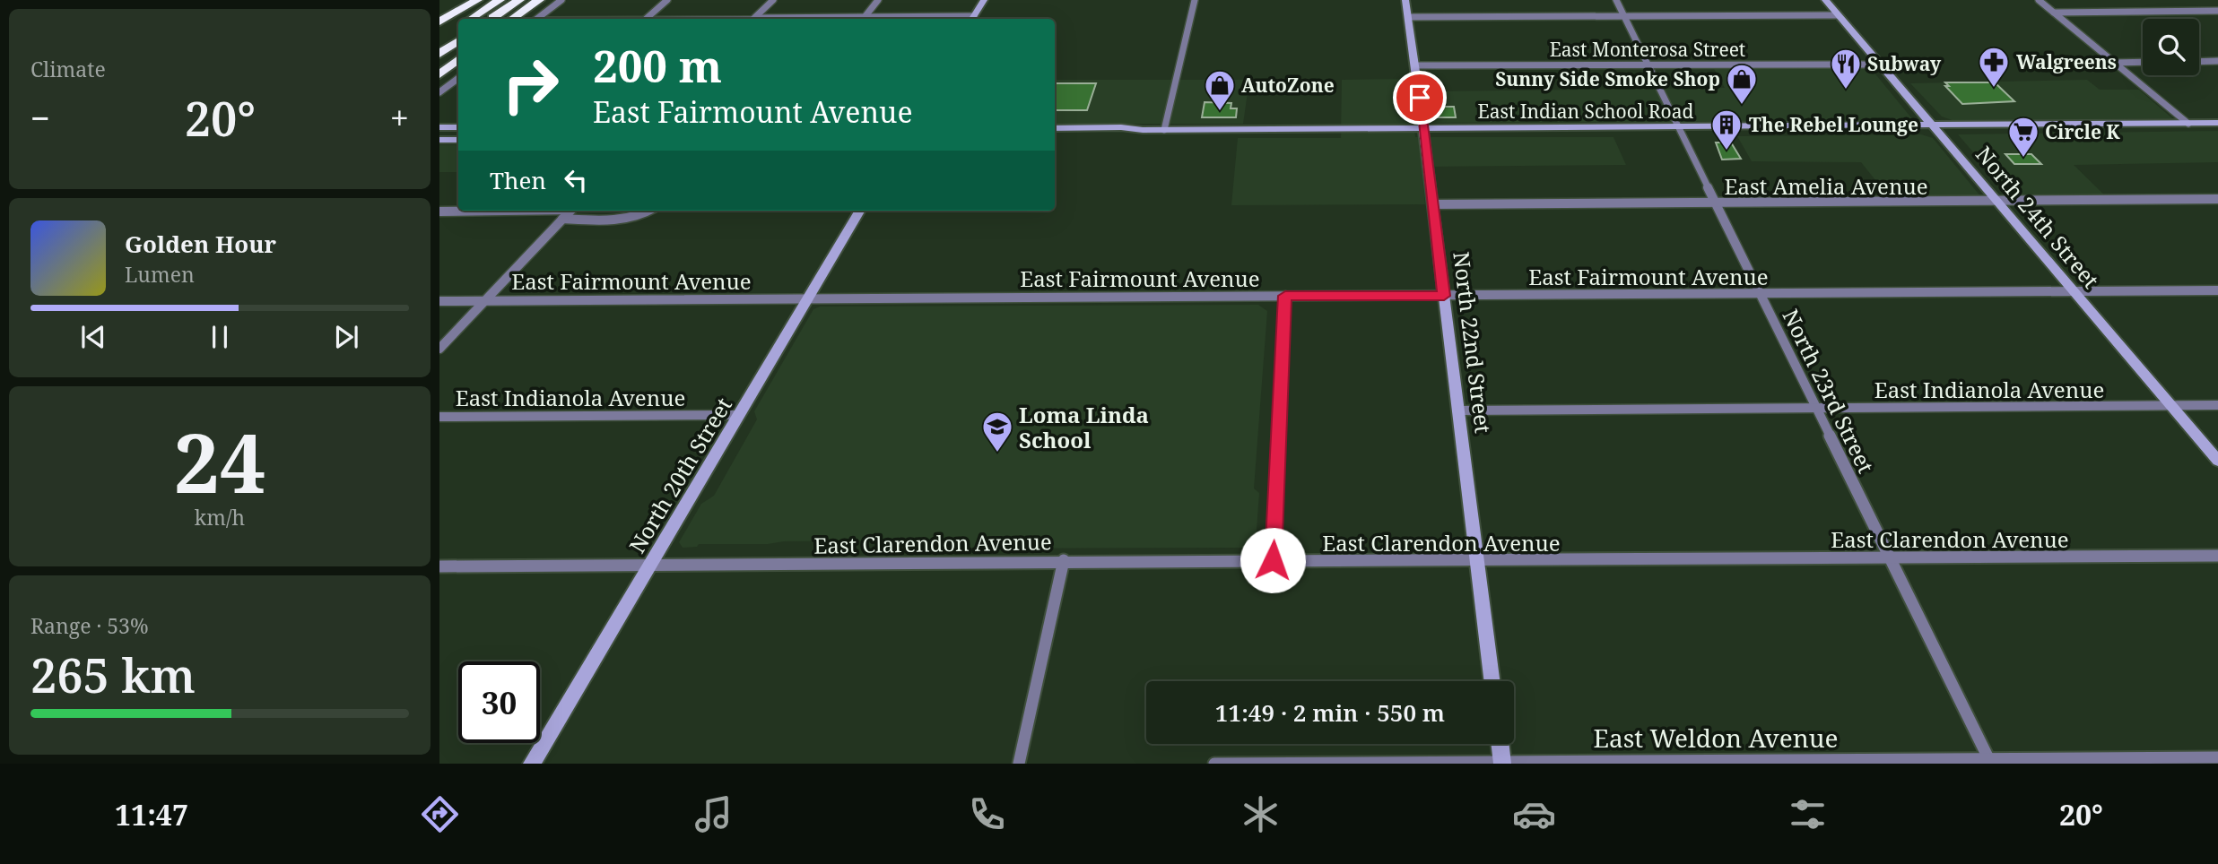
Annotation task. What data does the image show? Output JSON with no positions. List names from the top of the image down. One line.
{"streets":{"main road":["East Indian School Road","North 24th Street","North 22nd Street","North 20th Street"],"street":["East Monterosa Street","East Amelia Avenue","East Fairmount Avenue","East Indianola Avenue","North 23rd Street","East Clarendon Avenue","East Weldon Avenue"]},"crossings":[["East Monterosa Street","North 24th Street"],["East Monterosa Street","North 22nd Street"],["East Monterosa Street","North 23rd Street"],["East Indian School Road","North 24th Street"],["East Indian School Road","North 22nd Street"],["East Indian School Road","North 23rd Street"],["East Amelia Avenue","North 24th Street"],["East Amelia Avenue","North 22nd Street"],["East Amelia Avenue","North 23rd Street"],["North 24th Street","East Fairmount Avenue"],["North 24th Street","East Indianola Avenue"],["East Fairmount Avenue","North 22nd Street"],["East Fairmount Avenue","North 23rd Street"],["East Fairmount Avenue","North 20th Street"],["North 22nd Street","East Indianola Avenue"],["North 22nd Street","East Clarendon Avenue"],["East Indianola Avenue","North 23rd Street"],["East Indianola Avenue","North 20th Street"],["North 23rd Street","East Clarendon Avenue"],["North 23rd Street","East Weldon Avenue"],["North 20th Street","East Clarendon Avenue"]],"places":{"pharmacy":["Walgreens"],"restaurant":["Subway"],"shop":["Sunny Side Smoke Shop","AutoZone"],"building":["The Rebel Lounge"],"supermarket":["Circle K"],"school or university":["Loma Linda School"]},"page":{"tile":["Climate",["24","km/h"],["Range · 53%","265 km"]],"turn":["200 m","East Fairmount Avenue"],"heat":["−","20°","+"],"then":"Then","song":["Golden Hour","Lumen"],"limit":"30","trip":"11:49 · 2 min · 550 m","tabs":["11:47","20°"]}}
